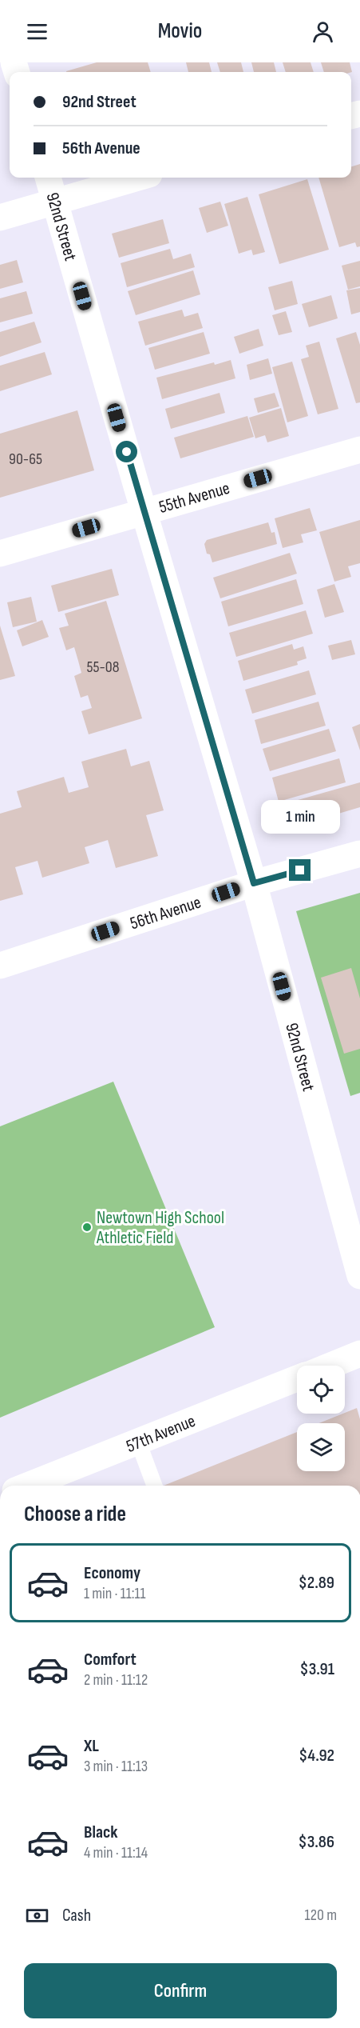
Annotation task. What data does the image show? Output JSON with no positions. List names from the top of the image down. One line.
{"streets":{"street":["92nd Street","55th Avenue","56th Avenue","57th Avenue"]},"crossings":[["92nd Street","55th Avenue"],["92nd Street","56th Avenue"]],"places":["Newtown High School Athletic Field"],"house_numbers":["90-65","55-08"],"page":{"header":"Movio","banner":["92nd Street","56th Avenue"],"bubble":"1 min","heading":"Choose a ride","list":[{"name":"Economy","note":"1 min · 11:11","value":"$2.89"},{"name":"Comfort","note":"2 min · 11:12","value":"$3.91"},{"name":"XL","note":"3 min · 11:13","value":"$4.92"},{"name":"Black","note":"4 min · 11:14","value":"$3.86"}],"pay":["Cash","120 m"],"buttons":"Confirm"}}
